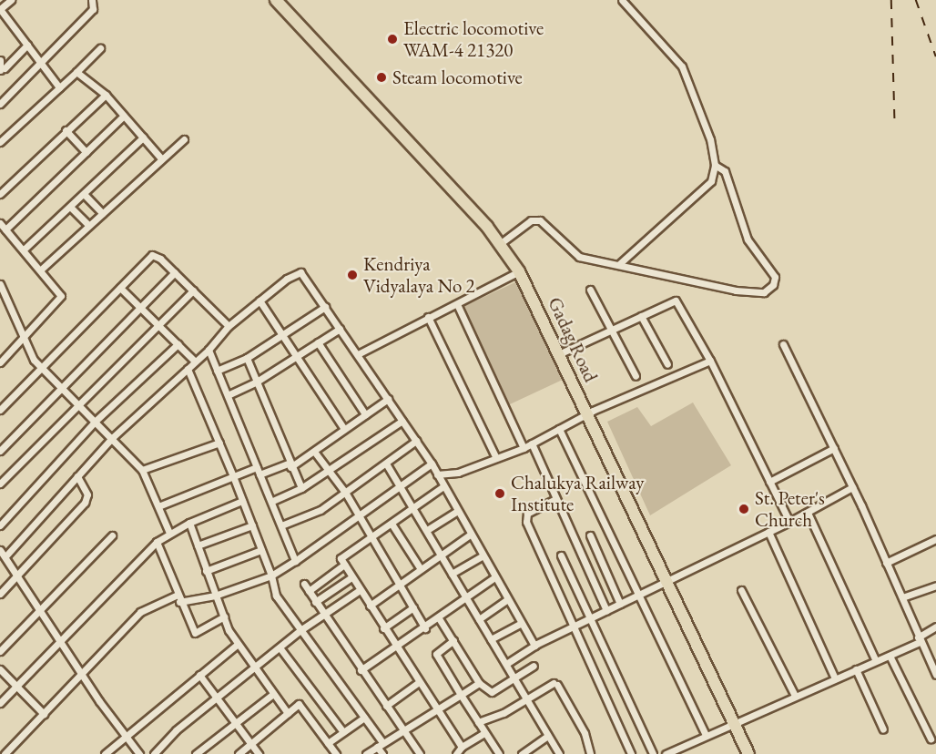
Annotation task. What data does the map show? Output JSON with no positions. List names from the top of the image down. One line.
{"streets":{"highway":["Gadag Road"]},"places":["Electric locomotive WAM-4 21320","Steam locomotive","Kendriya Vidyalaya No 2","Chalukya Railway Institute","St. Peter's Church"]}
